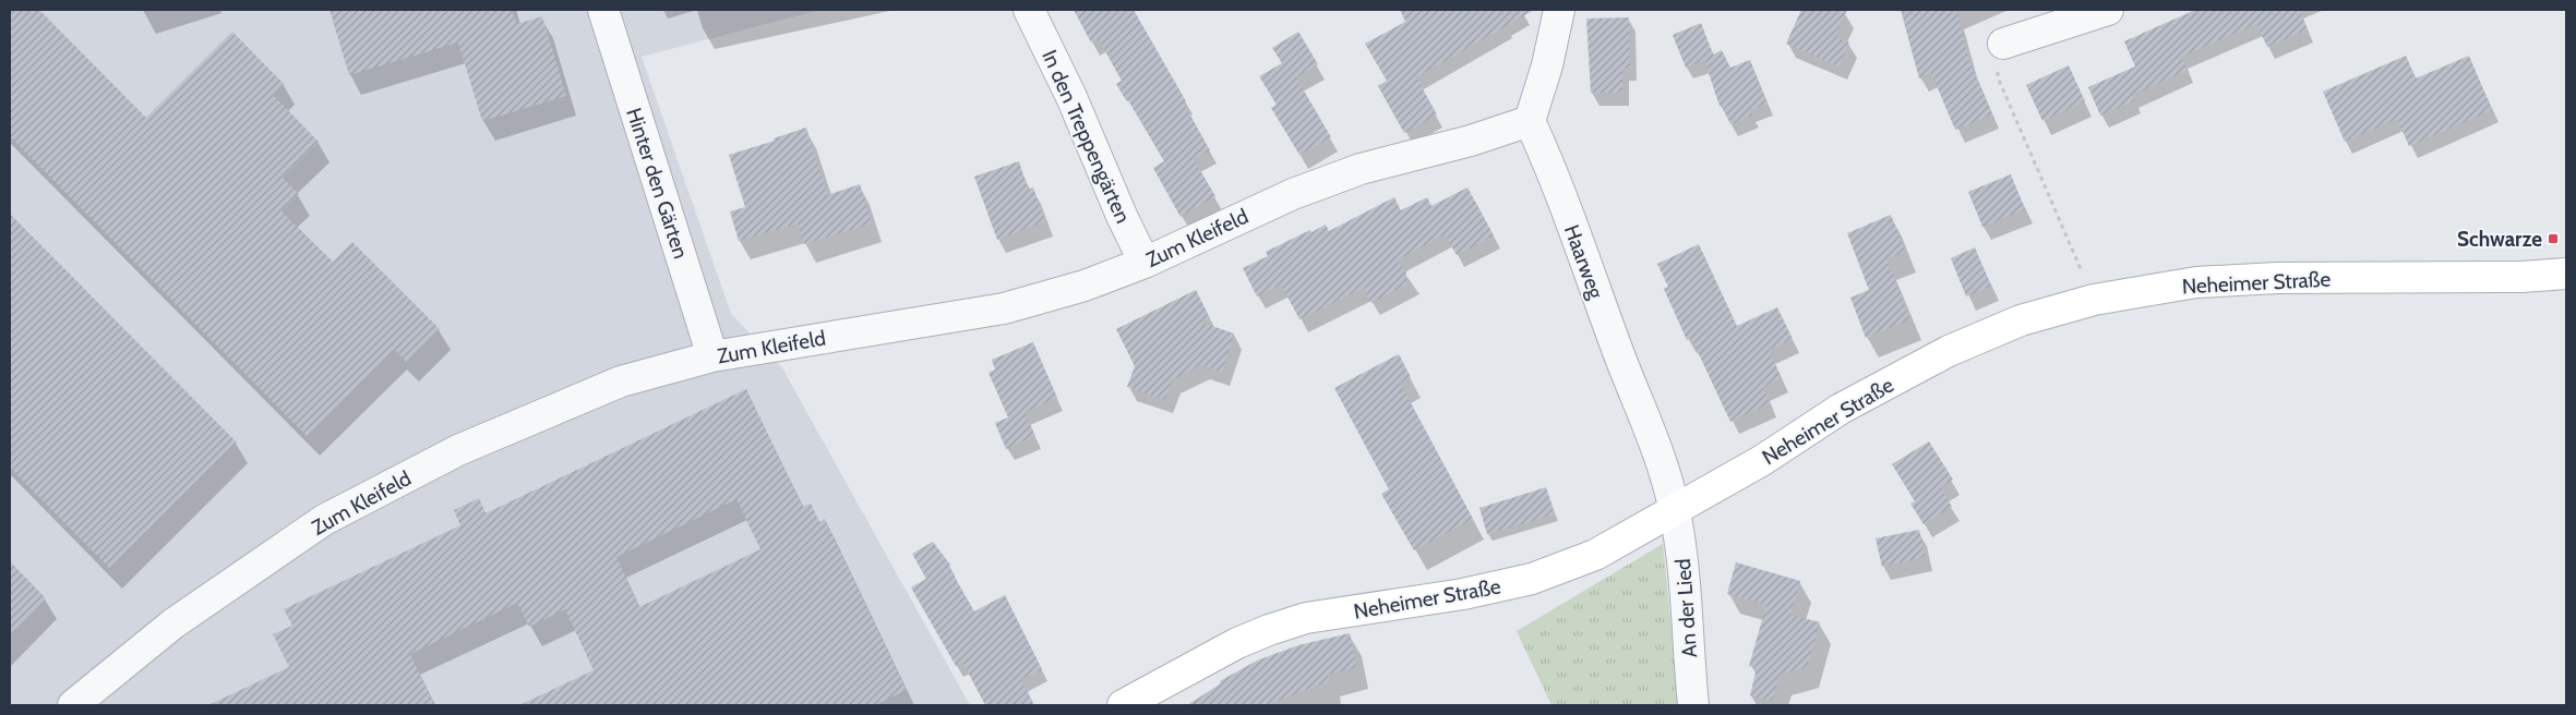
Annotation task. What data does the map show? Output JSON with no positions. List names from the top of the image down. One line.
{"streets":{"main road":["Neheimer Straße"],"street":["In den Treppengärten","Hinter den Gärten","Zum Kleifeld","Haarweg","An der Lied"]},"crossings":[["In den Treppengärten","Zum Kleifeld"],["Hinter den Gärten","Zum Kleifeld"],["Zum Kleifeld","Haarweg"],["Haarweg","Neheimer Straße"],["Haarweg","An der Lied"],["Neheimer Straße","An der Lied"]],"places":{"transit":["Schwarze"]}}
